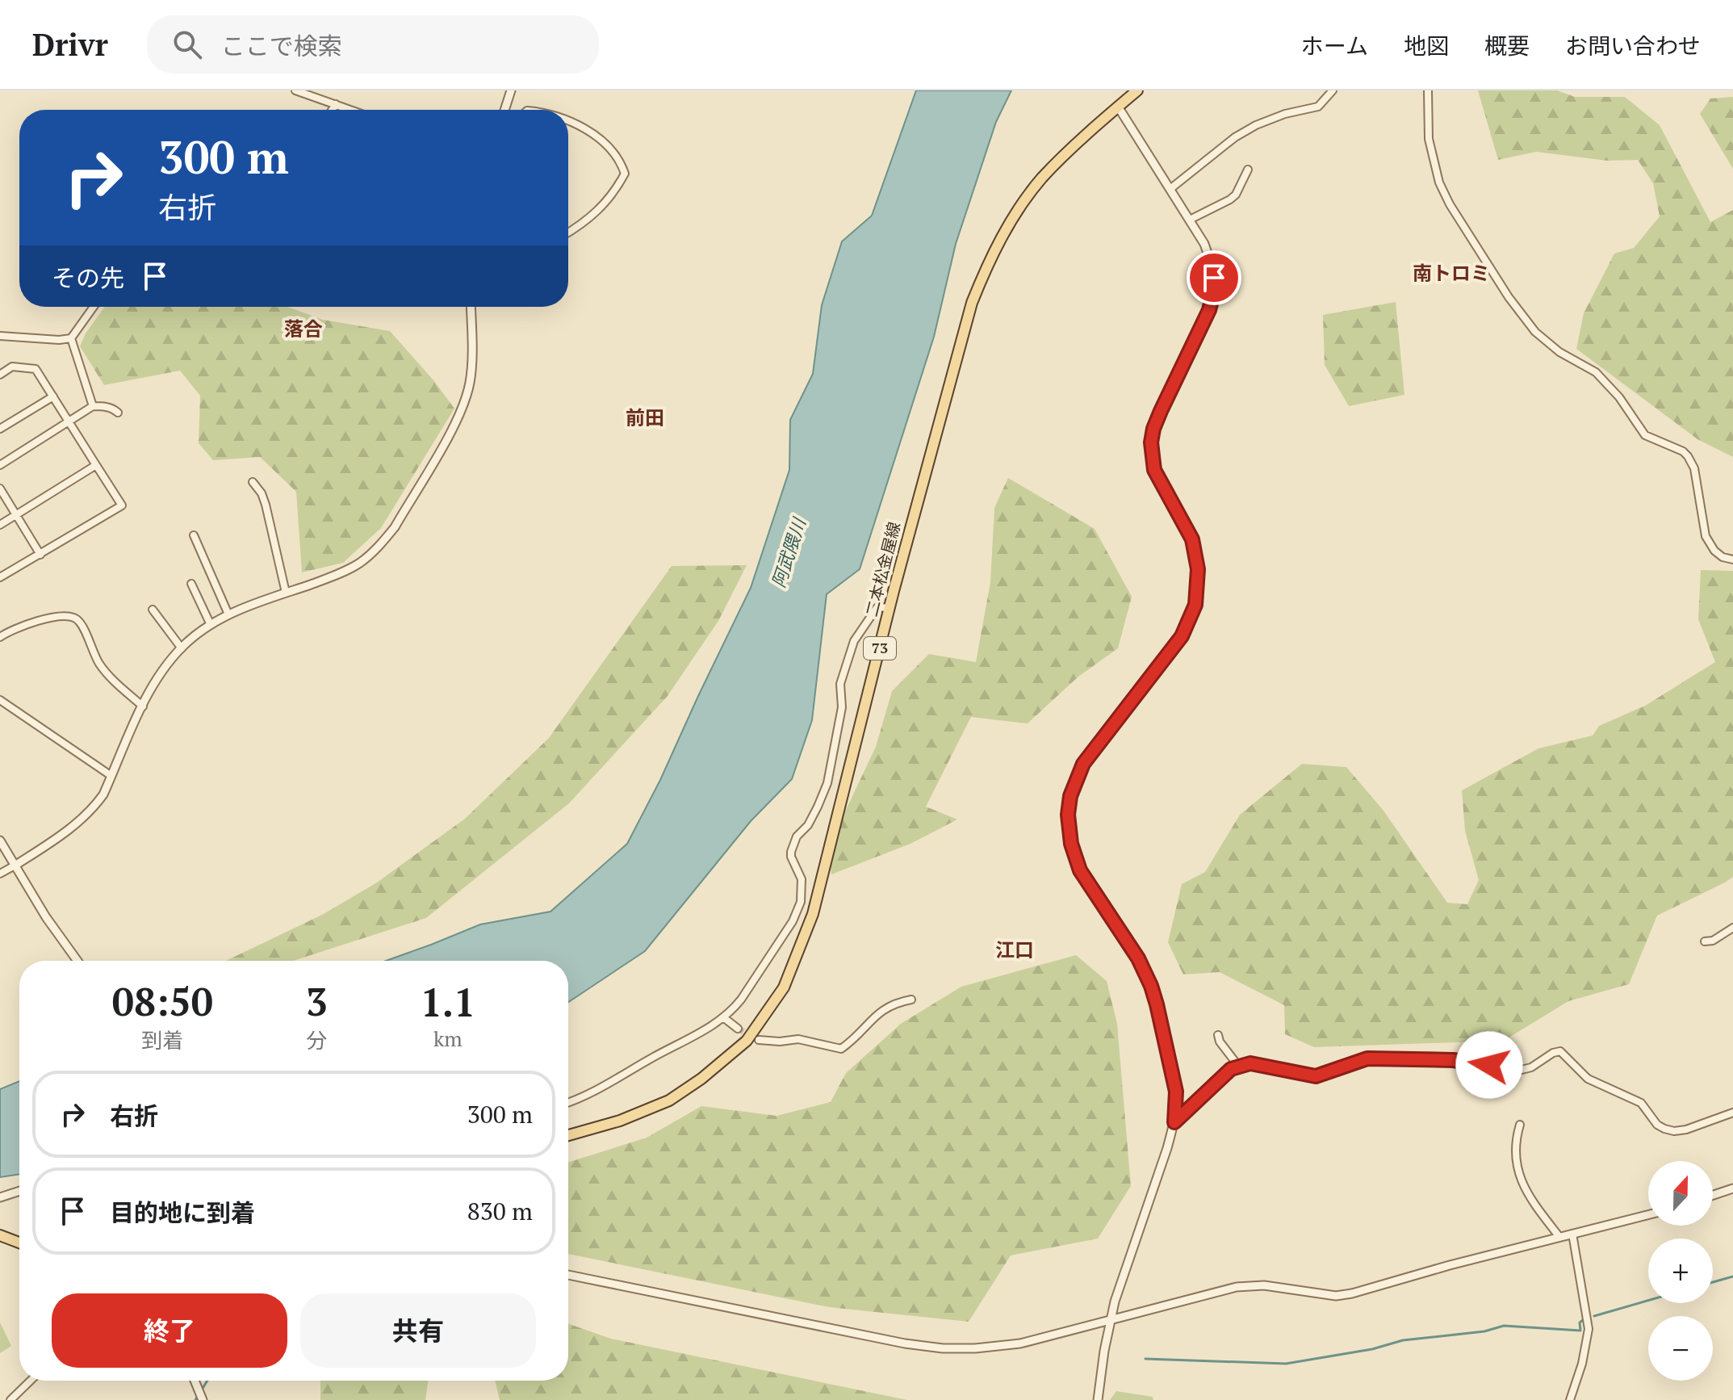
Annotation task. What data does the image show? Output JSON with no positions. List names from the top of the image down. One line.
{"streets":{"main road":["二本松金屋線","73"]},"districts":["南トロミ","落合","前田","江口"],"water":["阿武隈川"],"north":"top","page":{"header":"Drivr","search":"ここで検索","nav":["ホーム","地図","概要","お問い合わせ"],"turn":["300 m","右折"],"then":"その先","eta":["08:50","到着","3","分","1.1","km"],"list":[{"name":"右折","value":"300 m"},{"name":"目的地に到着","value":"830 m"}],"map_buttons":["+","−"],"buttons":["終了","共有"]}}
